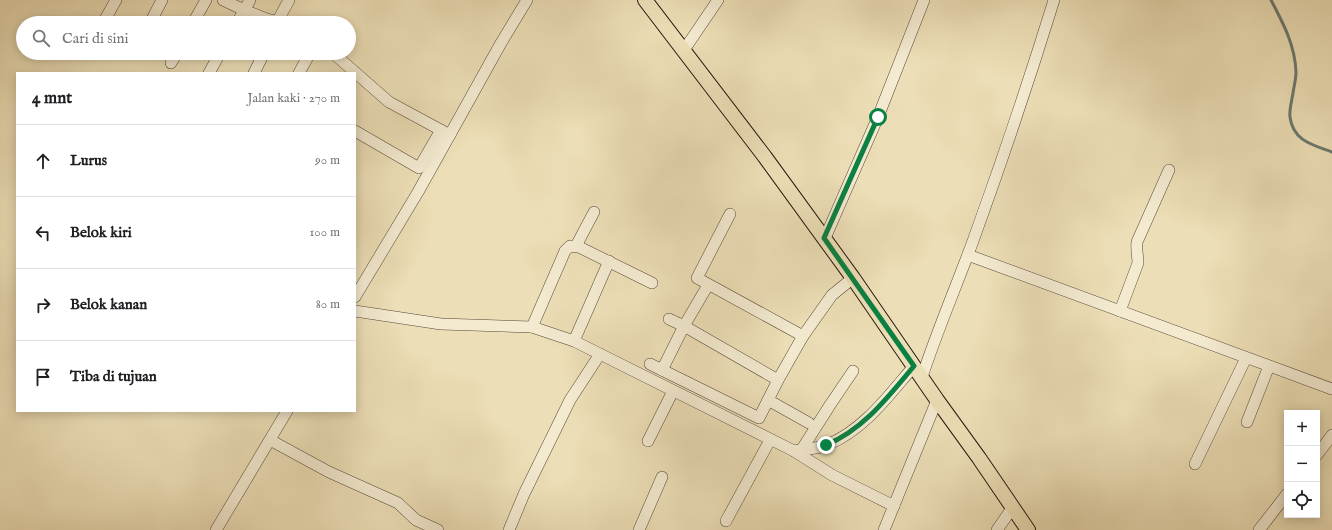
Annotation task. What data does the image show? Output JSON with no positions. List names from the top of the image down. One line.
{"page":{"search":"Cari di sini","heading":["4 mnt","Jalan kaki · 270 m"],"list":[["Lurus","90 m"],["Belok kiri","100 m"],["Belok kanan","80 m"],"Tiba di tujuan"],"map_buttons":["+","−"]}}
